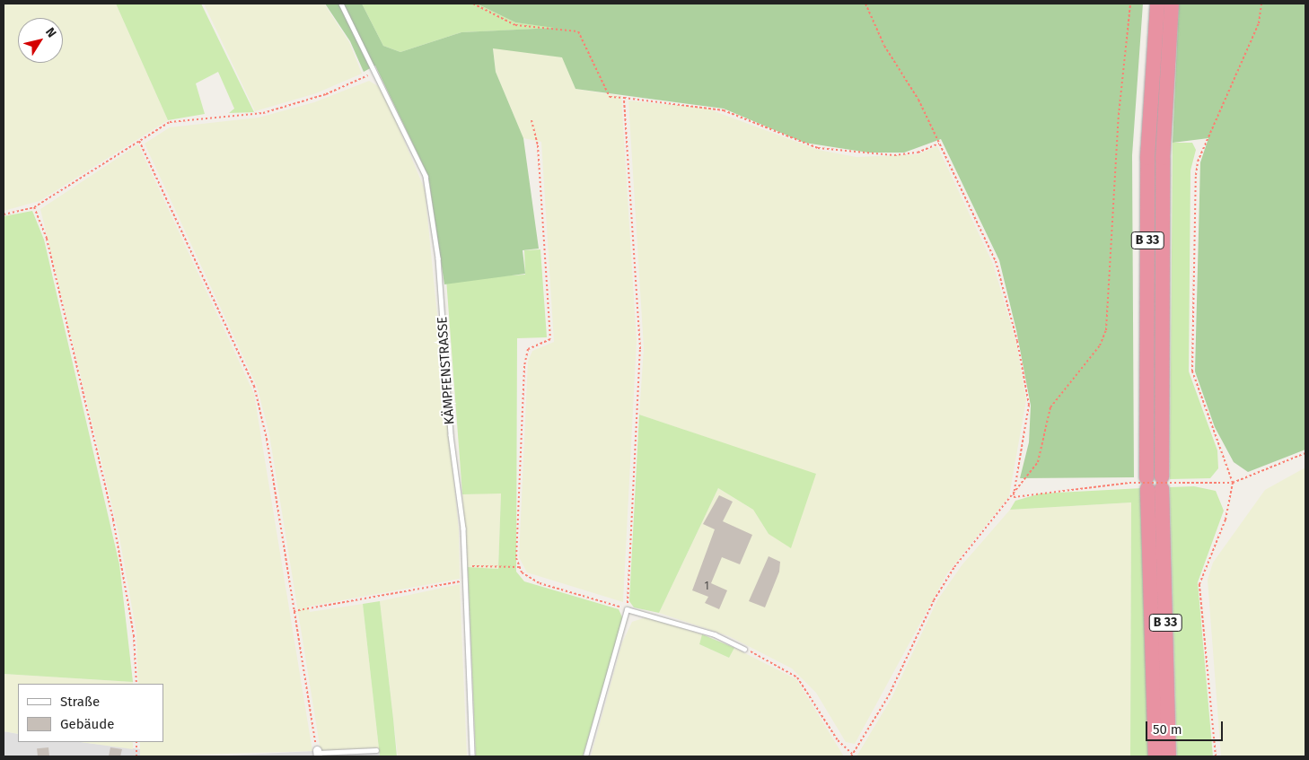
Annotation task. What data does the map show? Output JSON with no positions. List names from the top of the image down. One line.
{"streets":{"highway":["B 33"],"lane":["KÄMPFENSTRASSE"]},"house_numbers":["1"],"legend":["Straße","Gebäude"],"scale_bar":"50 m","north":"top right"}
